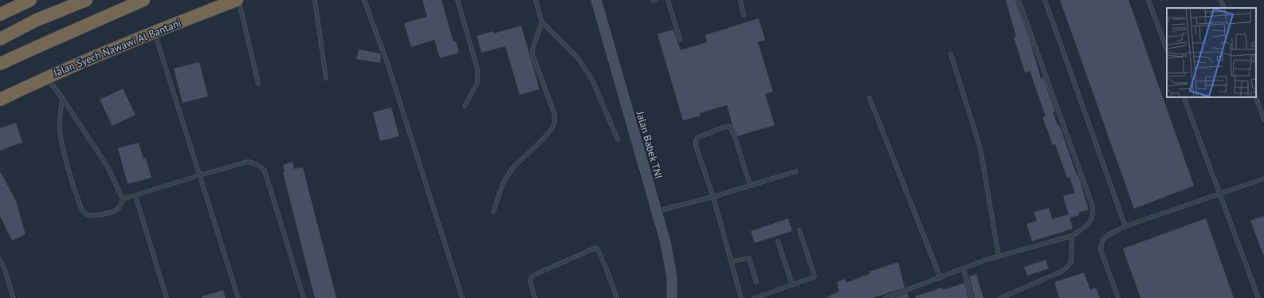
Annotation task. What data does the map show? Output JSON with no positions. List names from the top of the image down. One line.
{"streets":{"highway":["Jalan Syech Nawawi Al Bantani"],"street":["Jalan Babek TNI"]}}
